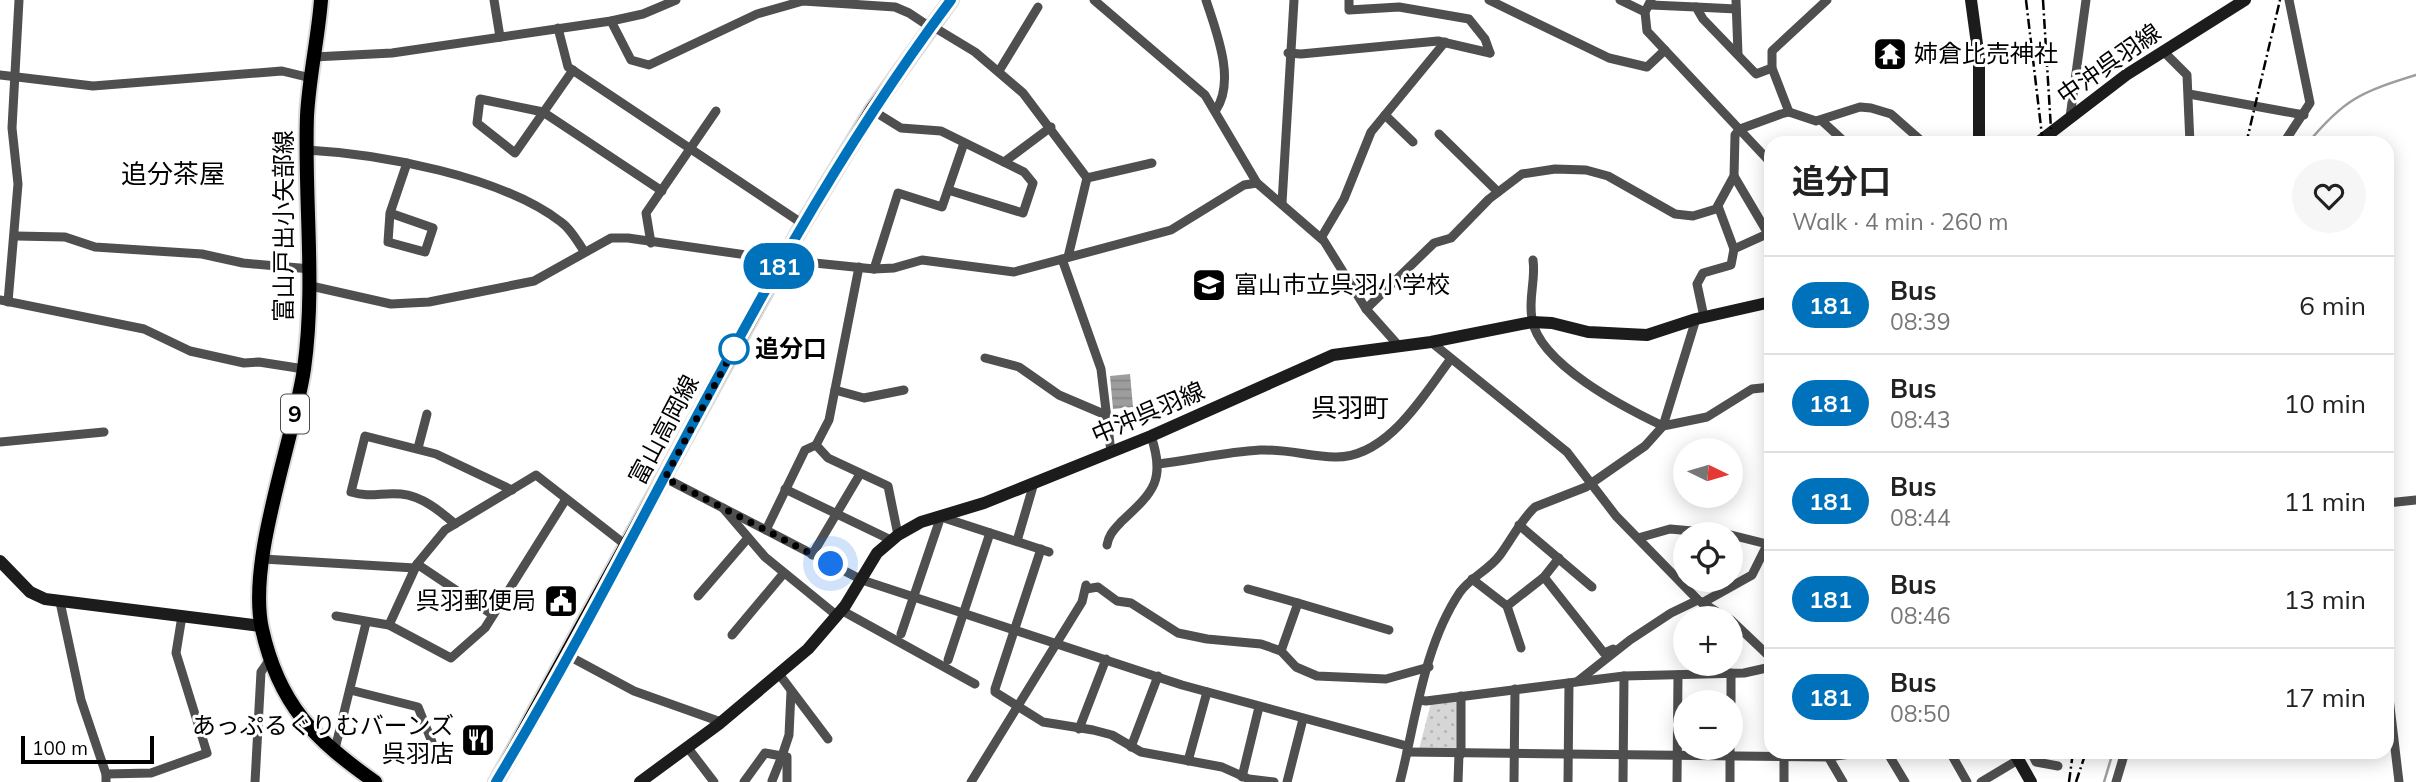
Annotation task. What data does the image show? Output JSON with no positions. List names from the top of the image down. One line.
{"streets":{"main road":["中沖呉羽線","富山戸出小矢部線","9","富山高岡線"]},"districts":["追分茶屋","呉羽町"],"places":{"temple":["姉倉比売神社"],"school or university":["富山市立呉羽小学校"],"other":["追分口"],"public building":["呉羽郵便局"],"restaurant":["あっぷるぐりむバーンズ 呉羽店"]},"lines":["bus line 181"],"scale_bar":"100 m","north":"right","page":{"on_map":"181","heading":["追分口","Walk · 4 min · 260 m"],"list":[{"mark":"181","name":"Bus","note":"08:39","value":"6 min"},{"mark":"181","name":"Bus","note":"08:43","value":"10 min"},{"mark":"181","name":"Bus","note":"08:44","value":"11 min"},{"mark":"181","name":"Bus","note":"08:46","value":"13 min"},{"mark":"181","name":"Bus","note":"08:50","value":"17 min"}],"map_buttons":["+","−"],"scale":"100 m"}}
